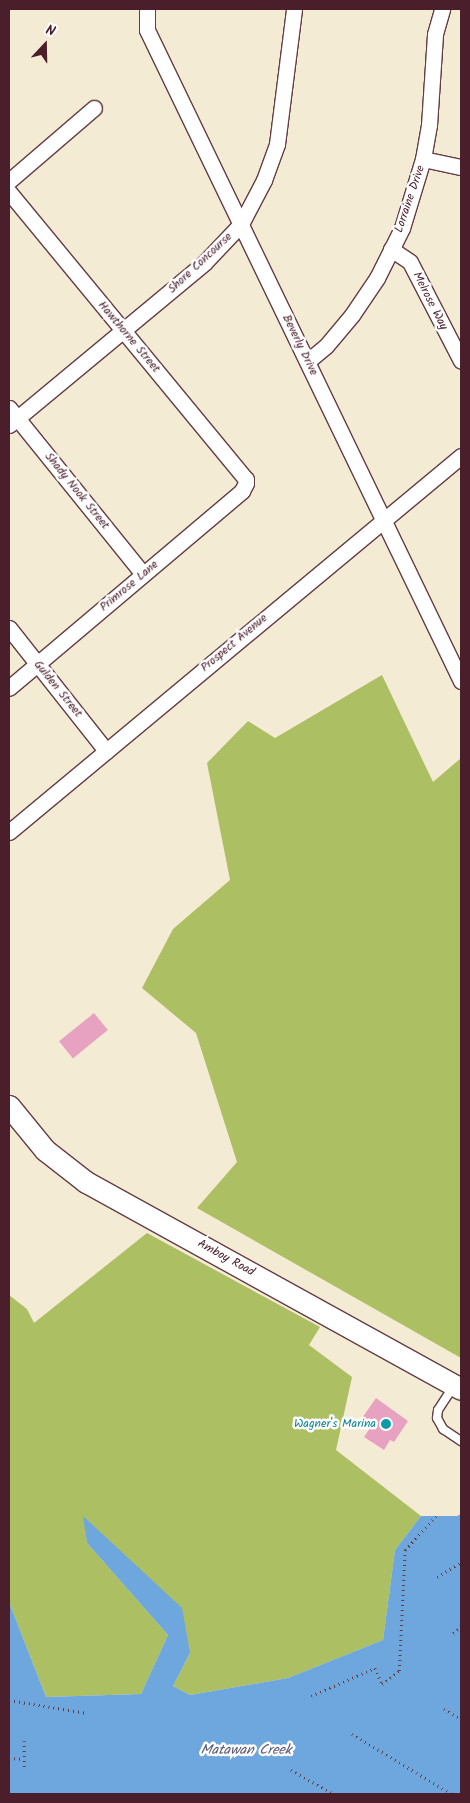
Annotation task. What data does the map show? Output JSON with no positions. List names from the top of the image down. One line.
{"streets":{"main road":["Amboy Road"],"street":["Lorraine Drive","Shore Concourse","Melrose Way","Hawthorne Street","Beverly Drive","Shady Nook Street","Primrose Lane","Prospect Avenue","Gulden Street"]},"crossings":[["Lorraine Drive","Melrose Way"],["Lorraine Drive","Beverly Drive"],["Shore Concourse","Hawthorne Street"],["Shore Concourse","Beverly Drive"],["Shore Concourse","Shady Nook Street"],["Hawthorne Street","Primrose Lane"],["Beverly Drive","Prospect Avenue"],["Shady Nook Street","Primrose Lane"],["Primrose Lane","Gulden Street"],["Prospect Avenue","Gulden Street"]],"water":["Matawan Creek"],"places":["Wagner's Marina"],"north":"top"}
